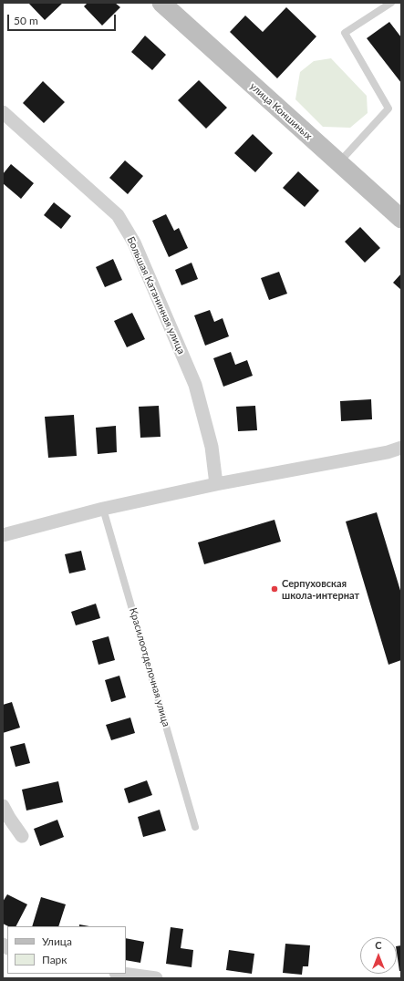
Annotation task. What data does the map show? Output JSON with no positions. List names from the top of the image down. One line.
{"streets":{"main road":["улица Коншиных"],"street":["Большая Катанинная улица"],"lane":["Красилоотделочная улица"]},"places":["Серпуховская школа-интернат"],"legend":["Улица","Парк"],"scale_bar":"50 m","north":"top"}
